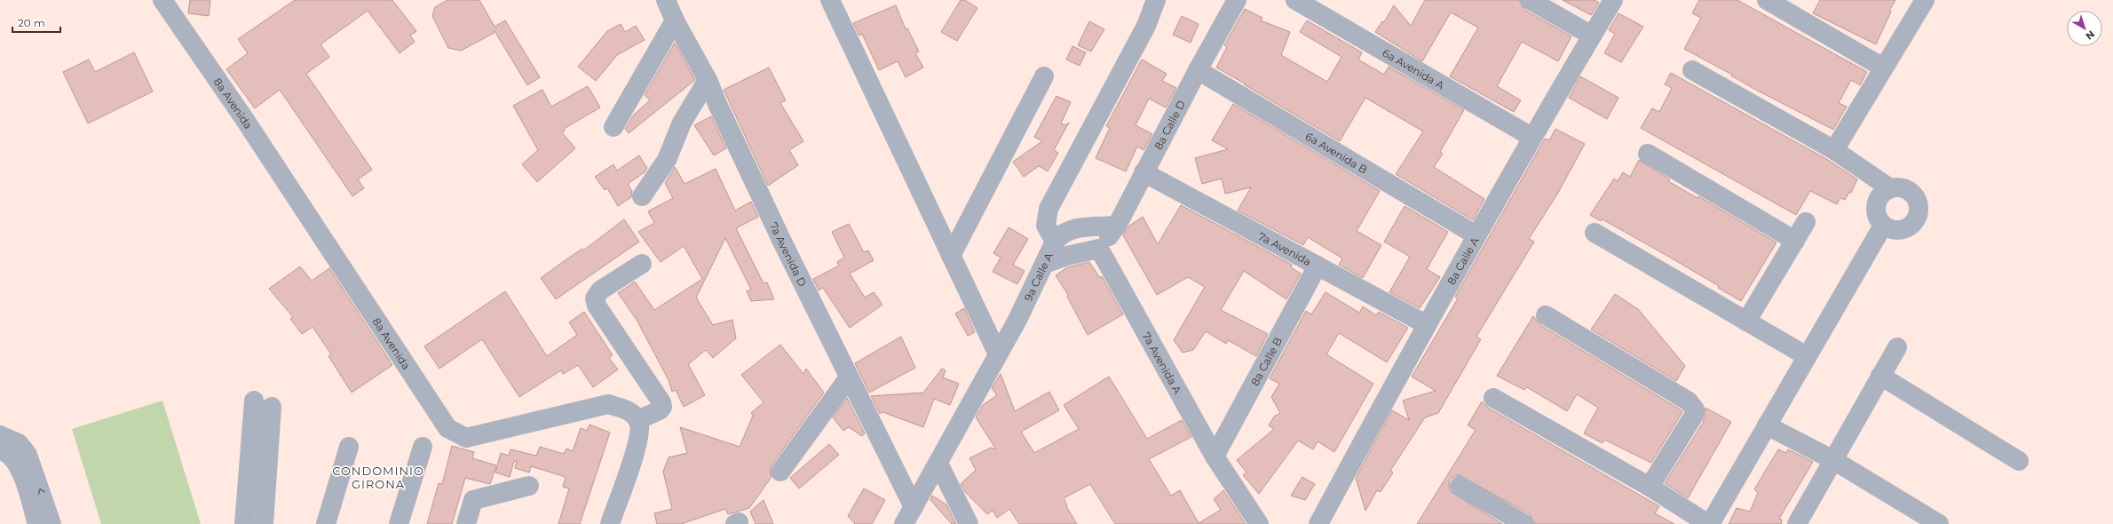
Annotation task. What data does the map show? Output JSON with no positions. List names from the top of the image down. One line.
{"streets":{"street":["6a Avenida A","8a Avenida","8a Calle D","6a Avenida B","7a Avenida","7a Avenida D","8a Calle A","9a Calle A","8a Calle B","7a Avenida A"]},"crossings":[["6a Avenida A","8a Calle A"],["8a Calle D","6a Avenida B"],["8a Calle D","7a Avenida"],["8a Calle D","7a Avenida A"],["6a Avenida B","8a Calle A"],["7a Avenida","8a Calle A"],["7a Avenida","8a Calle B"],["7a Avenida D","9a Calle A"],["8a Calle B","7a Avenida A"]],"districts":["CONDOMINIO GIRONA"],"scale_bar":"20 m","north":"bottom right"}
